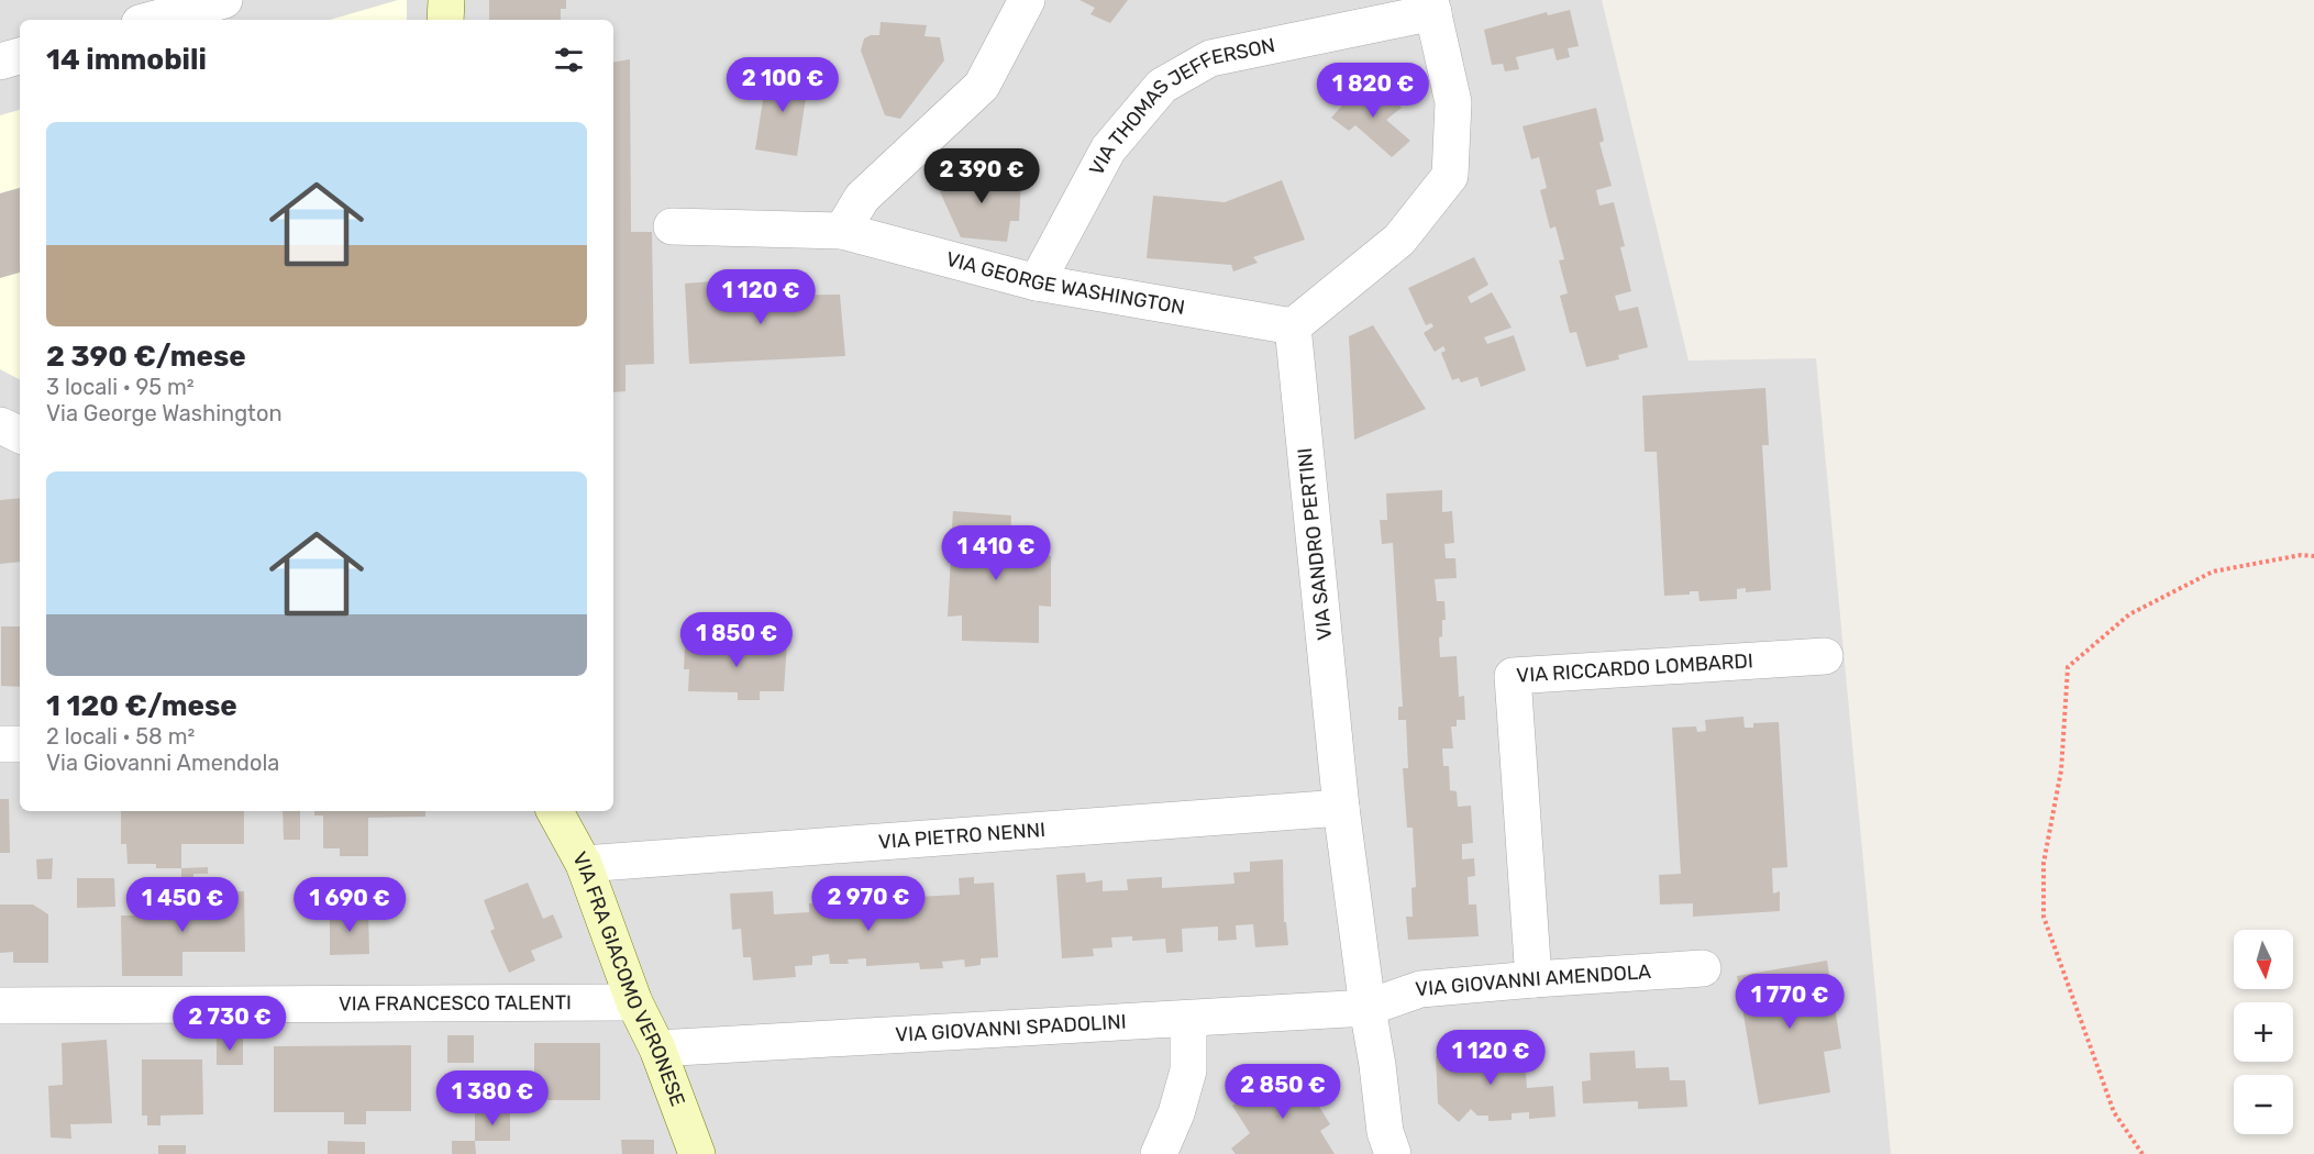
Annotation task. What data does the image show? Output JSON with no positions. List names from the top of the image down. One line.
{"streets":{"street":["VIA THOMAS JEFFERSON","VIA GEORGE WASHINGTON","VIA SANDRO PERTINI","VIA RICCARDO LOMBARDI","VIA PIETRO NENNI","VIA FRA GIACOMO VERONESE","VIA GIOVANNI AMENDOLA","VIA FRANCESCO TALENTI","VIA GIOVANNI SPADOLINI"]},"crossings":[["VIA THOMAS JEFFERSON","VIA GEORGE WASHINGTON"],["VIA GEORGE WASHINGTON","VIA SANDRO PERTINI"],["VIA SANDRO PERTINI","VIA PIETRO NENNI"],["VIA SANDRO PERTINI","VIA GIOVANNI AMENDOLA"],["VIA SANDRO PERTINI","VIA GIOVANNI SPADOLINI"],["VIA RICCARDO LOMBARDI","VIA GIOVANNI AMENDOLA"],["VIA PIETRO NENNI","VIA FRA GIACOMO VERONESE"],["VIA FRA GIACOMO VERONESE","VIA FRANCESCO TALENTI"],["VIA FRA GIACOMO VERONESE","VIA GIOVANNI SPADOLINI"],["VIA GIOVANNI AMENDOLA","VIA GIOVANNI SPADOLINI"]],"north":"bottom","page":{"heading":"14 immobili","price":["2 100 €","1 820 €","2 390 €","1 120 €","1 410 €","1 850 €","2 970 €","1 450 €","1 690 €","1 770 €","2 730 €","1 120 €","2 850 €","1 380 €"],"list":[{"name":"2 390 €/mese","note":"3 locali · 95 m² · Via George Washington"},{"name":"1 120 €/mese","note":"2 locali · 58 m² · Via Giovanni Amendola"}],"map_buttons":["+","−"]}}
